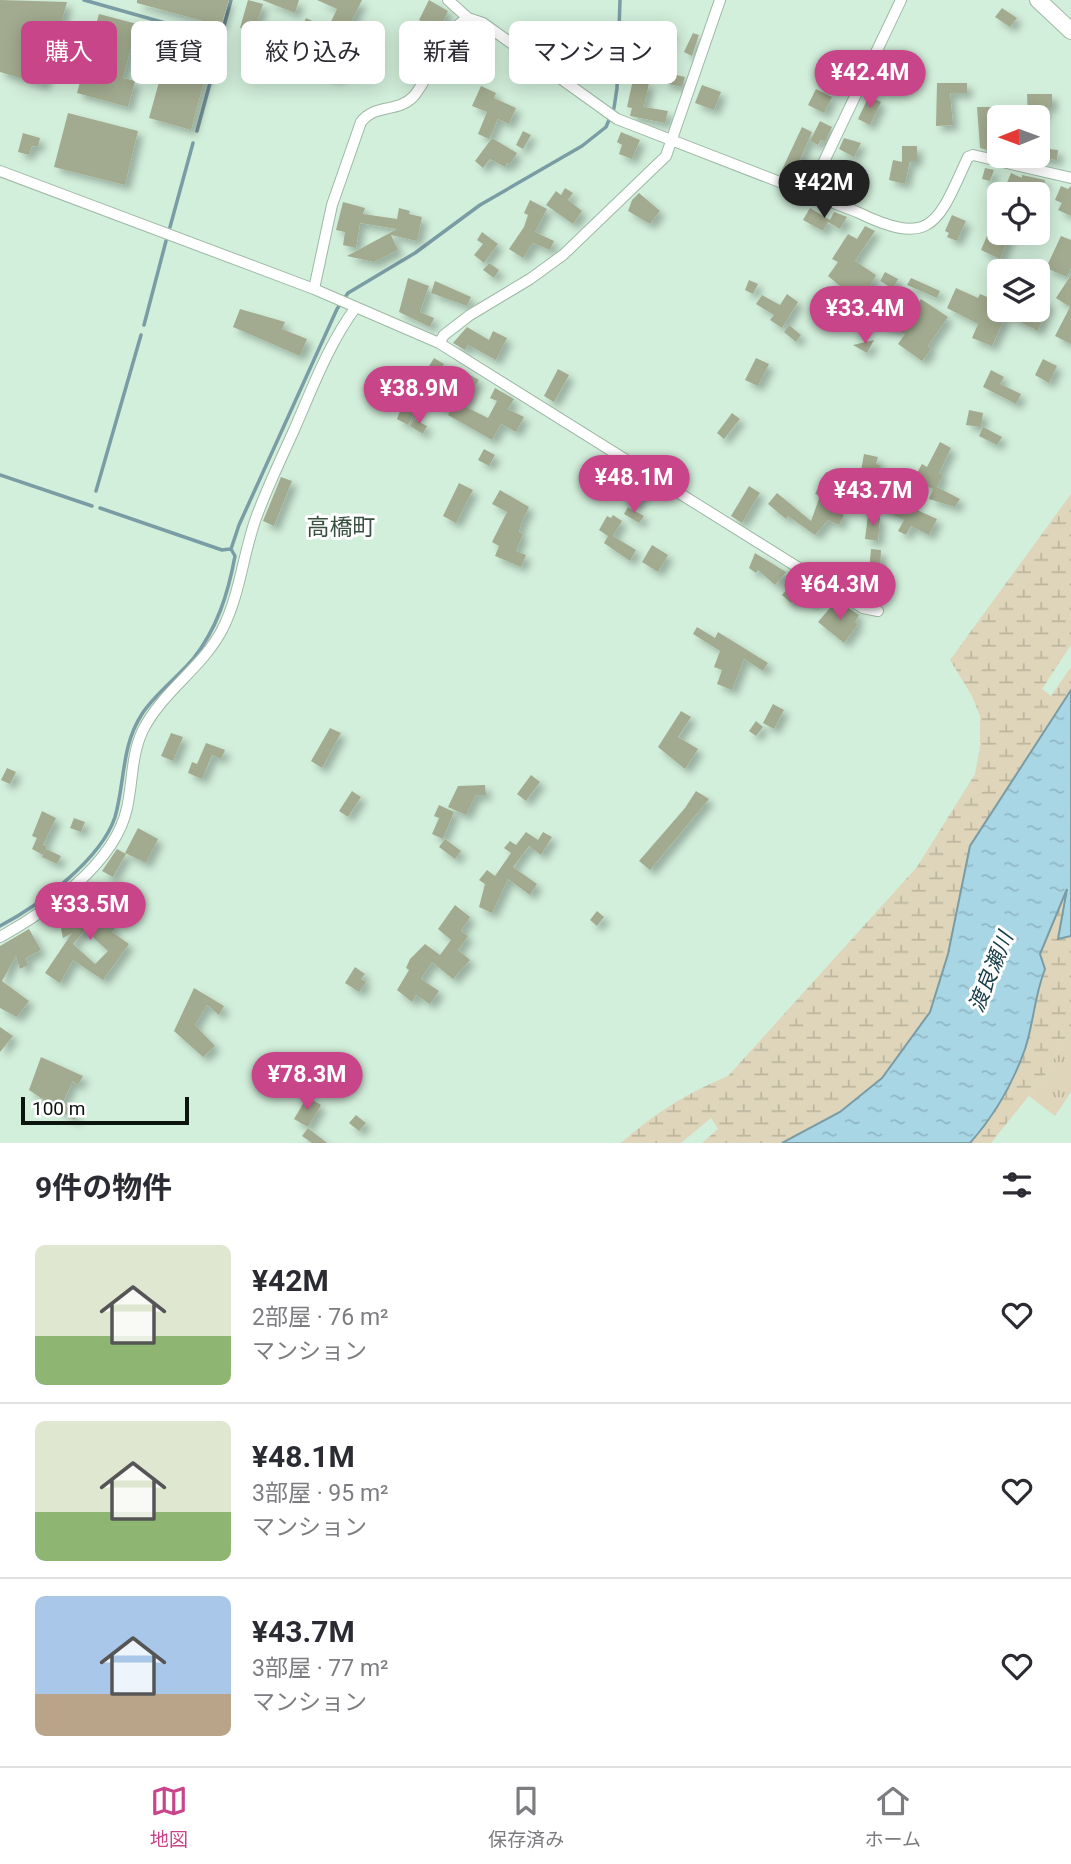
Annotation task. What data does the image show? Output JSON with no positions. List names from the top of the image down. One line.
{"districts":["高橋町"],"water":["渡良瀬川"],"scale_bar":"100 m","north":"left","page":{"chip":["購入","賃貸","絞り込み","新着","マンション"],"price":["¥42.4M","¥42M","¥33.4M","¥38.9M","¥48.1M","¥43.7M","¥64.3M","¥33.5M","¥78.3M"],"scale":"100 m","heading":"9件の物件","list":[{"name":"¥42M","note":"2部屋 · 76 m² · マンション"},{"name":"¥48.1M","note":"3部屋 · 95 m² · マンション"},{"name":"¥43.7M","note":"3部屋 · 77 m² · マンション"}],"tabs":["地図","保存済み","ホーム"]}}
